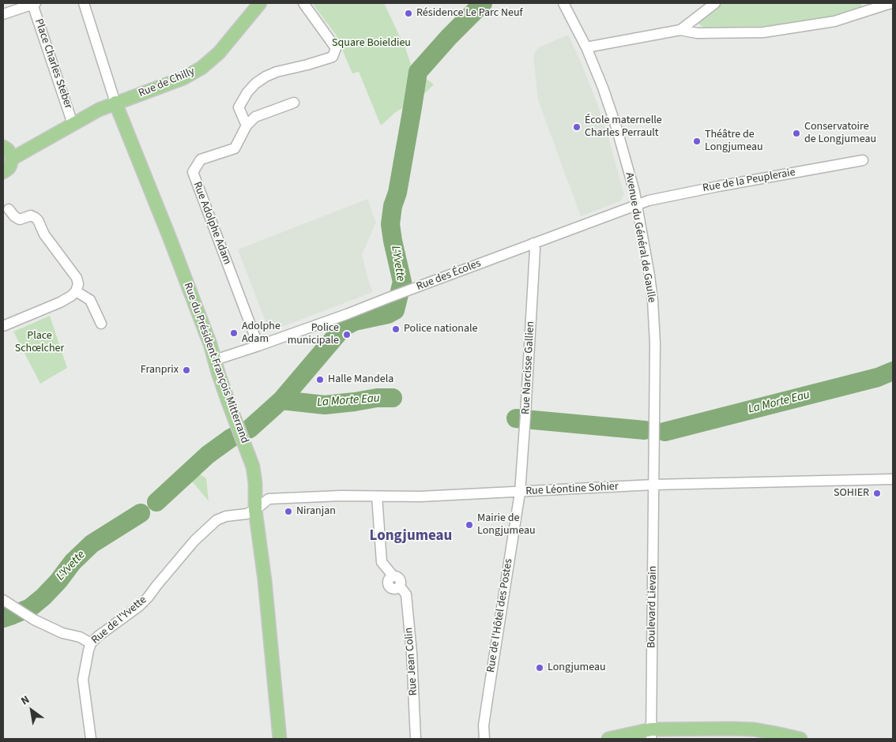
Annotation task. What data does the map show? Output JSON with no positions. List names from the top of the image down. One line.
{"streets":{"main road":["Rue de Chilly","Rue du Président François Mitterrand"],"street":["Place Charles Steber","Rue de la Peupleraie","Rue Adolphe Adam","Avenue du Général de Gaulle","Rue des Écoles","Rue Narcisse Gallien","Rue Léontine Sohier","Boulevard Lievain","Rue de l'Hôtel des Postes","Rue de l'Yvette","Rue Jean Colin"]},"crossings":[["Place Charles Steber","Rue de Chilly"],["Rue de Chilly","Rue du Président François Mitterrand"],["Rue de la Peupleraie","Avenue du Général de Gaulle"],["Rue de la Peupleraie","Rue des Écoles"],["Rue Adolphe Adam","Rue des Écoles"],["Avenue du Général de Gaulle","Rue des Écoles"],["Avenue du Général de Gaulle","Rue Léontine Sohier"],["Avenue du Général de Gaulle","Boulevard Lievain"],["Rue des Écoles","Rue du Président François Mitterrand"],["Rue des Écoles","Rue Narcisse Gallien"],["Rue du Président François Mitterrand","Rue Léontine Sohier"],["Rue du Président François Mitterrand","Rue de l'Yvette"],["Rue Narcisse Gallien","Rue Léontine Sohier"],["Rue Narcisse Gallien","Rue de l'Hôtel des Postes"],["Rue Léontine Sohier","Boulevard Lievain"],["Rue Léontine Sohier","Rue de l'Hôtel des Postes"],["Rue Léontine Sohier","Rue de l'Yvette"],["Rue Léontine Sohier","Rue Jean Colin"]],"districts":["Longjumeau"],"water":["L'Yvette","La Morte Eau"],"parks":["Square Boieldieu","Place Schœlcher"],"places":["Résidence Le Parc Neuf","École maternelle Charles Perrault","Conservatoire de Longjumeau","Théâtre de Longjumeau","Police nationale","Adolphe Adam","Police municipale","Franprix","Halle Mandela","SOHIER","Niranjan","Mairie de Longjumeau","Longjumeau"],"north":"top left"}
